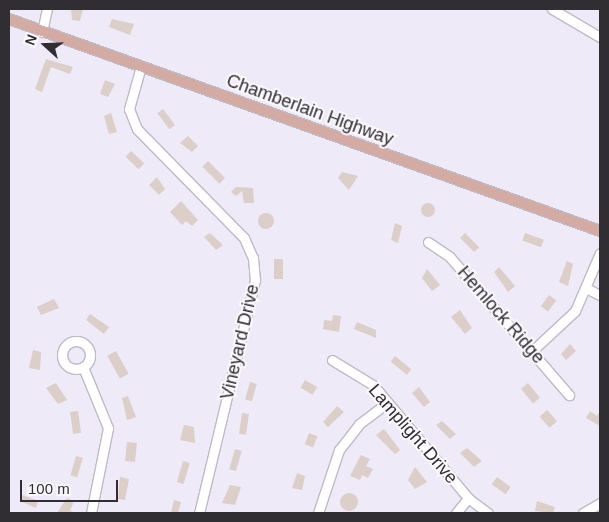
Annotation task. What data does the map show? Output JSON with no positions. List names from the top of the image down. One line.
{"streets":{"main road":["Chamberlain Highway"],"street":["Hemlock Ridge","Vineyard Drive","Lamplight Drive"]},"crossings":[["Chamberlain Highway","Vineyard Drive"]],"scale_bar":"100 m","north":"left"}
